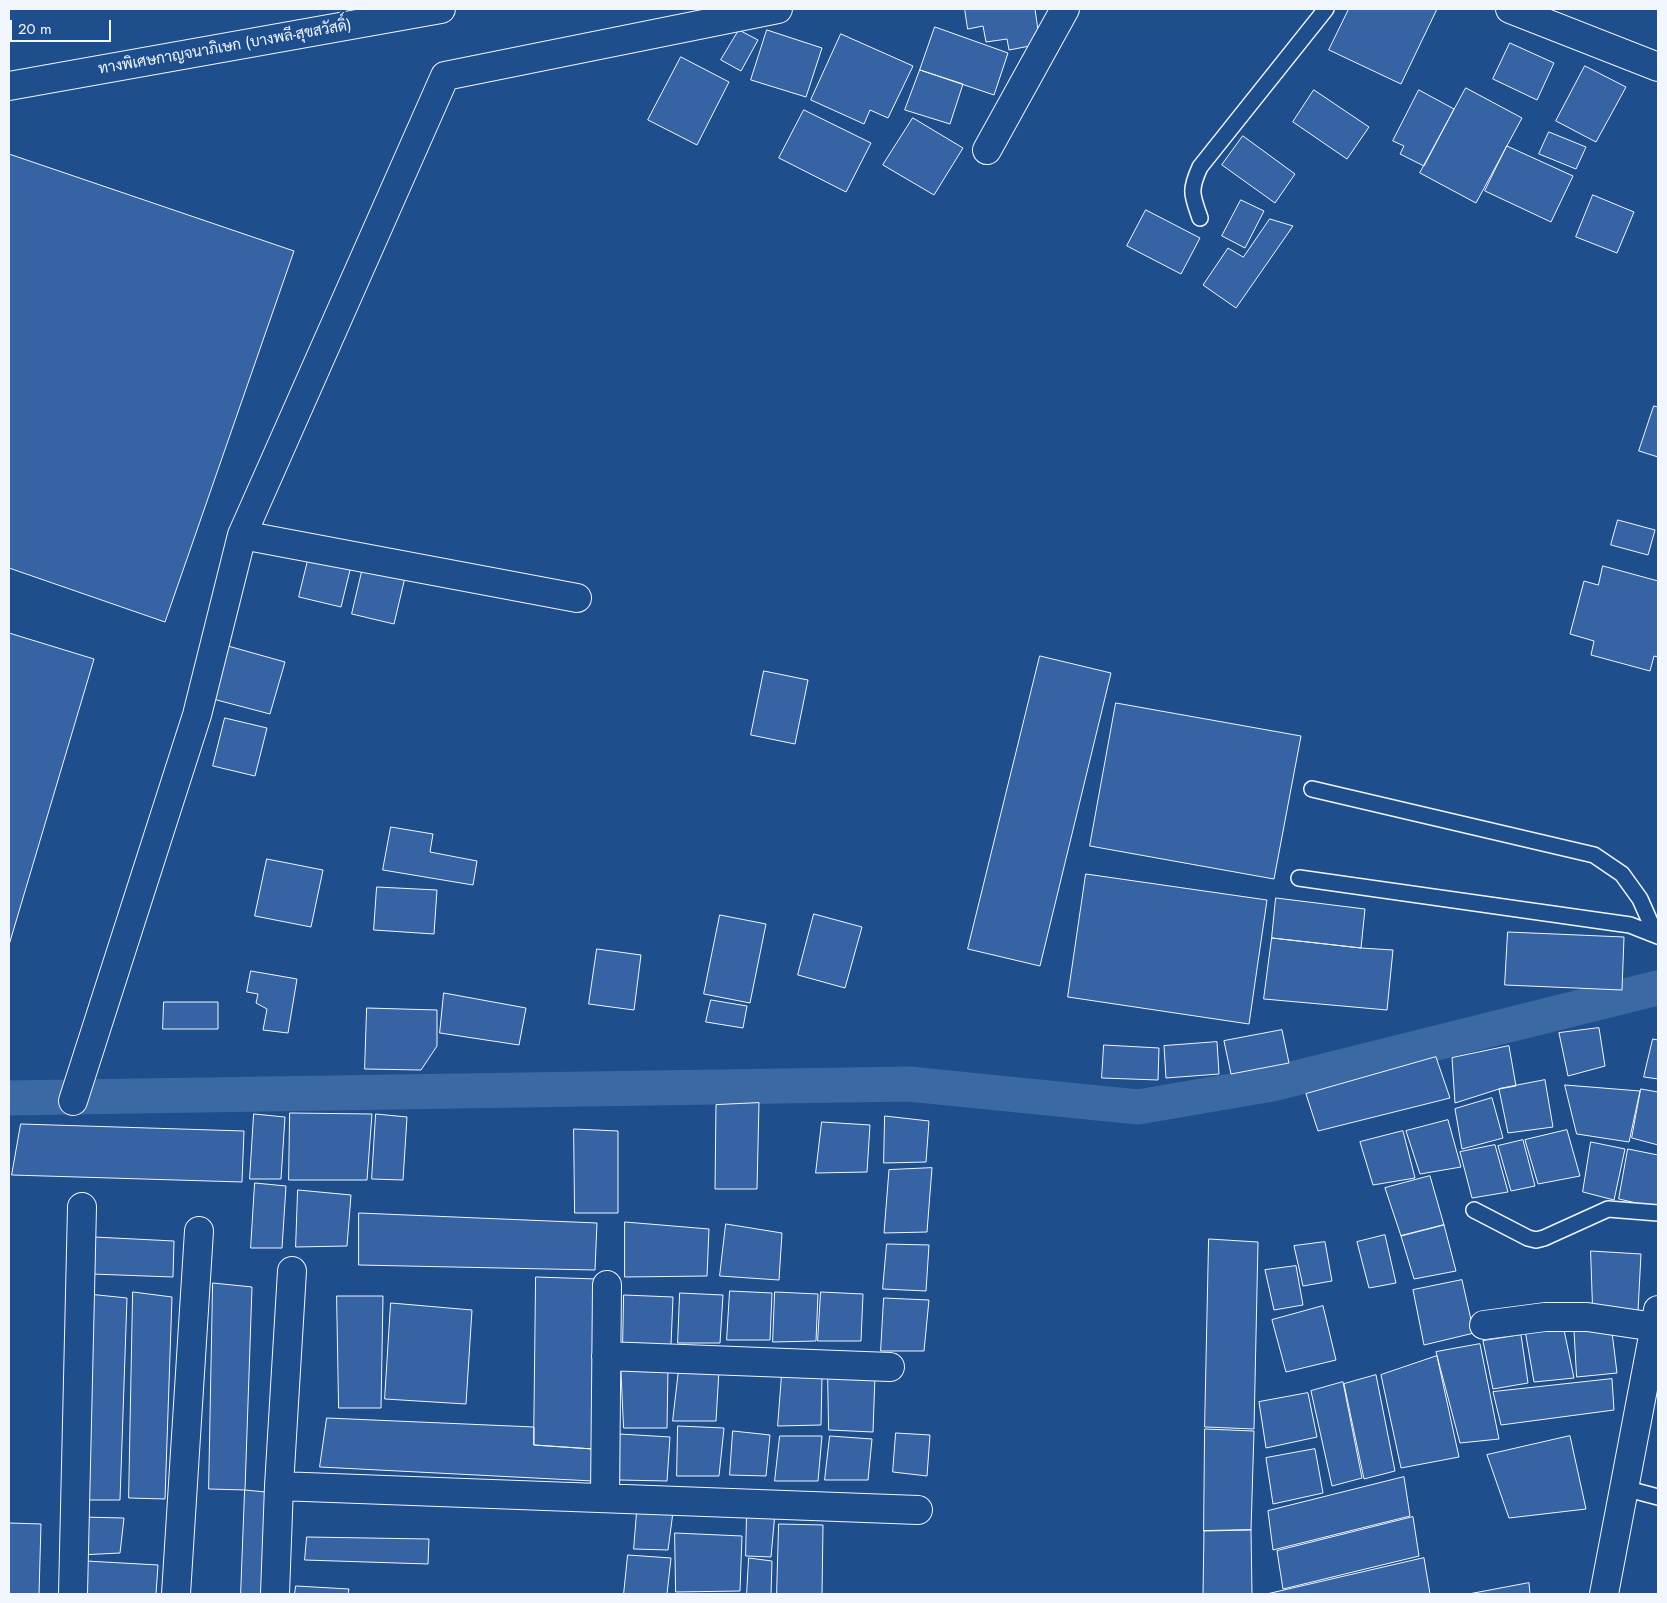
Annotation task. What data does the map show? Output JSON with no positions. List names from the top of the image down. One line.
{"streets":{"main road":["ทางพิเศษกาญจนาภิเษก (บางพลี-สุขสวัสดิ์)"]},"scale_bar":"20 m"}
